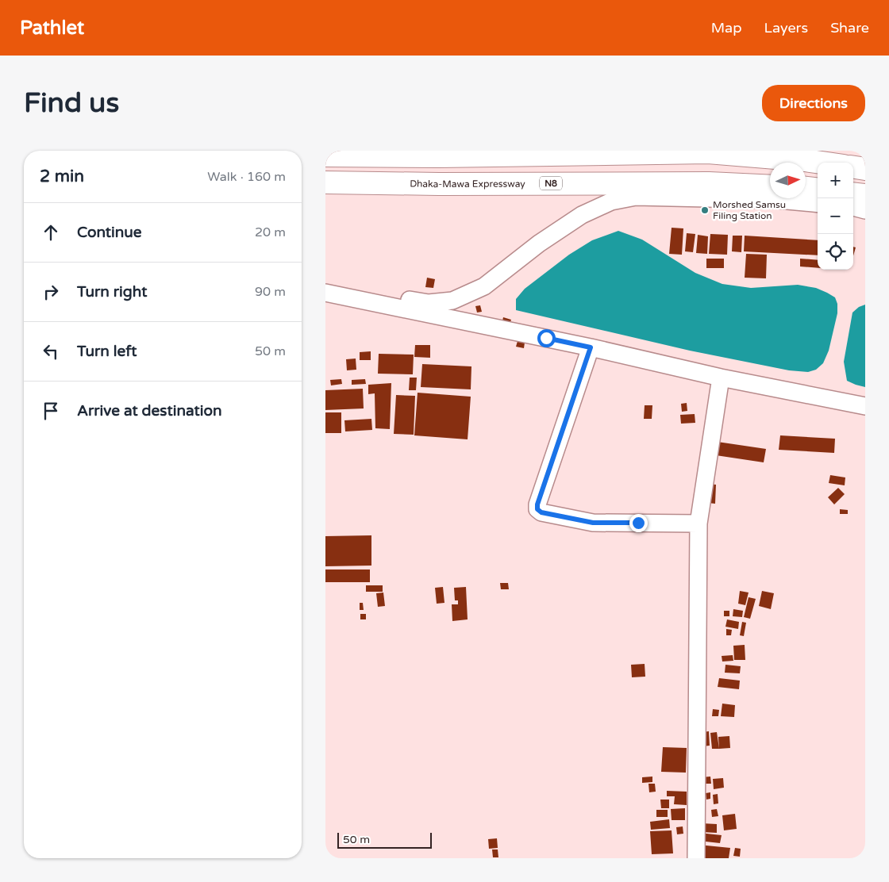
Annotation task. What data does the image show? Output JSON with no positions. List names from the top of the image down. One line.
{"streets":{"highway":["Dhaka-Mawa Expressway","N8"]},"places":["Morshed Samsu Filing Station"],"scale_bar":"50 m","north":"right","page":{"header":"Pathlet","nav":["Map","Layers","Share"],"buttons":"Directions","title":"Find us","heading":["2 min","Walk · 160 m"],"map_buttons":["+","−"],"list":[["Continue","20 m"],["Turn right","90 m"],["Turn left","50 m"],"Arrive at destination"],"scale":"50 m"}}
